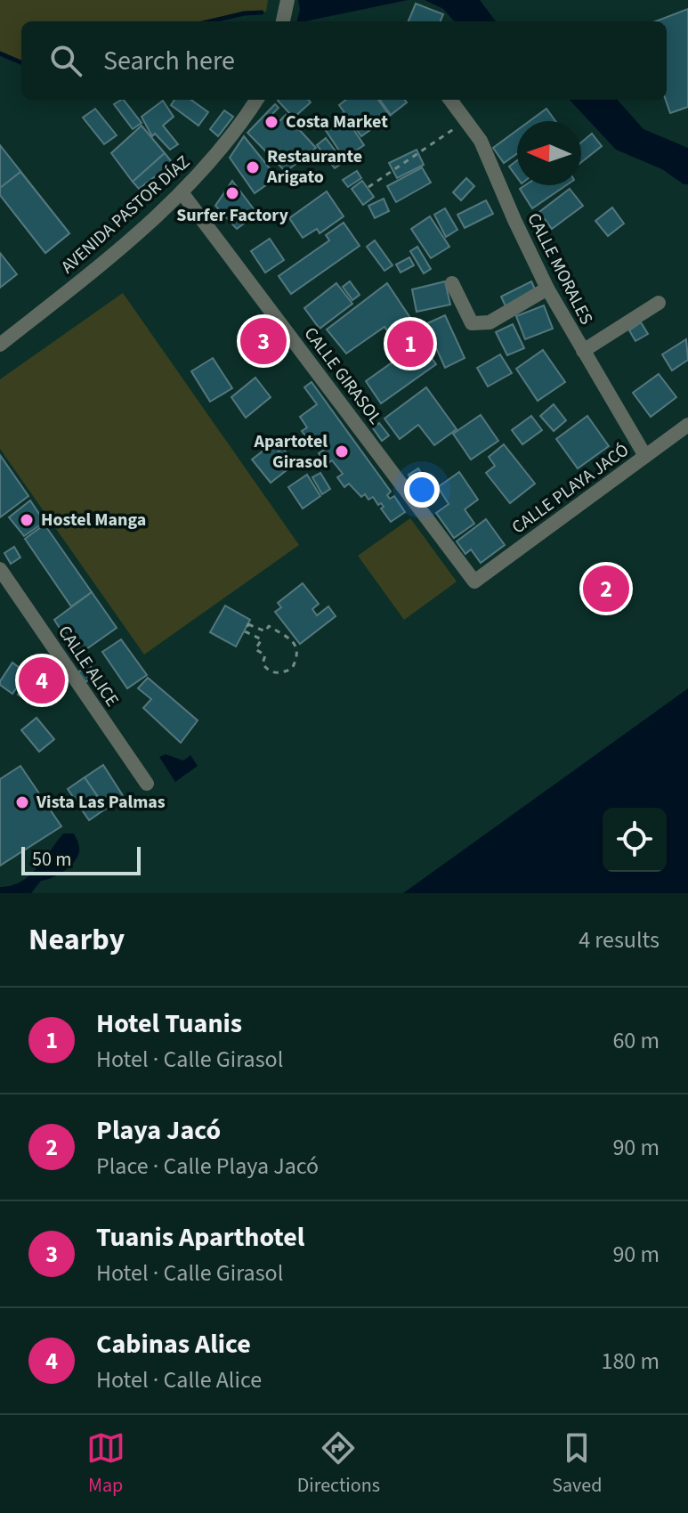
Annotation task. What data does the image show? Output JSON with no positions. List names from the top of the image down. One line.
{"streets":{"street":["AVENIDA PASTOR DÍAZ","CALLE MORALES","CALLE GIRASOL","CALLE PLAYA JACÓ","CALLE ALICE"]},"crossings":[["AVENIDA PASTOR DÍAZ","CALLE GIRASOL"],["CALLE MORALES","CALLE PLAYA JACÓ"],["CALLE GIRASOL","CALLE PLAYA JACÓ"]],"places":["Costa Market","Restaurante Arigato","Surfer Factory","Apartotel Girasol","Hostel Manga","Vista Las Palmas"],"scale_bar":"50 m","north":"left","page":{"search":"Search here","pins":["3","1","2","4"],"scale":"50 m","heading":["Nearby","4 results"],"list":[{"mark":"1","name":"Hotel Tuanis","note":"Hotel · Calle Girasol","value":"60 m"},{"mark":"2","name":"Playa Jacó","note":"Place · Calle Playa Jacó","value":"90 m"},{"mark":"3","name":"Tuanis Aparthotel","note":"Hotel · Calle Girasol","value":"90 m"},{"mark":"4","name":"Cabinas Alice","note":"Hotel · Calle Alice","value":"180 m"}],"nav":["Map","Directions","Saved"]}}
